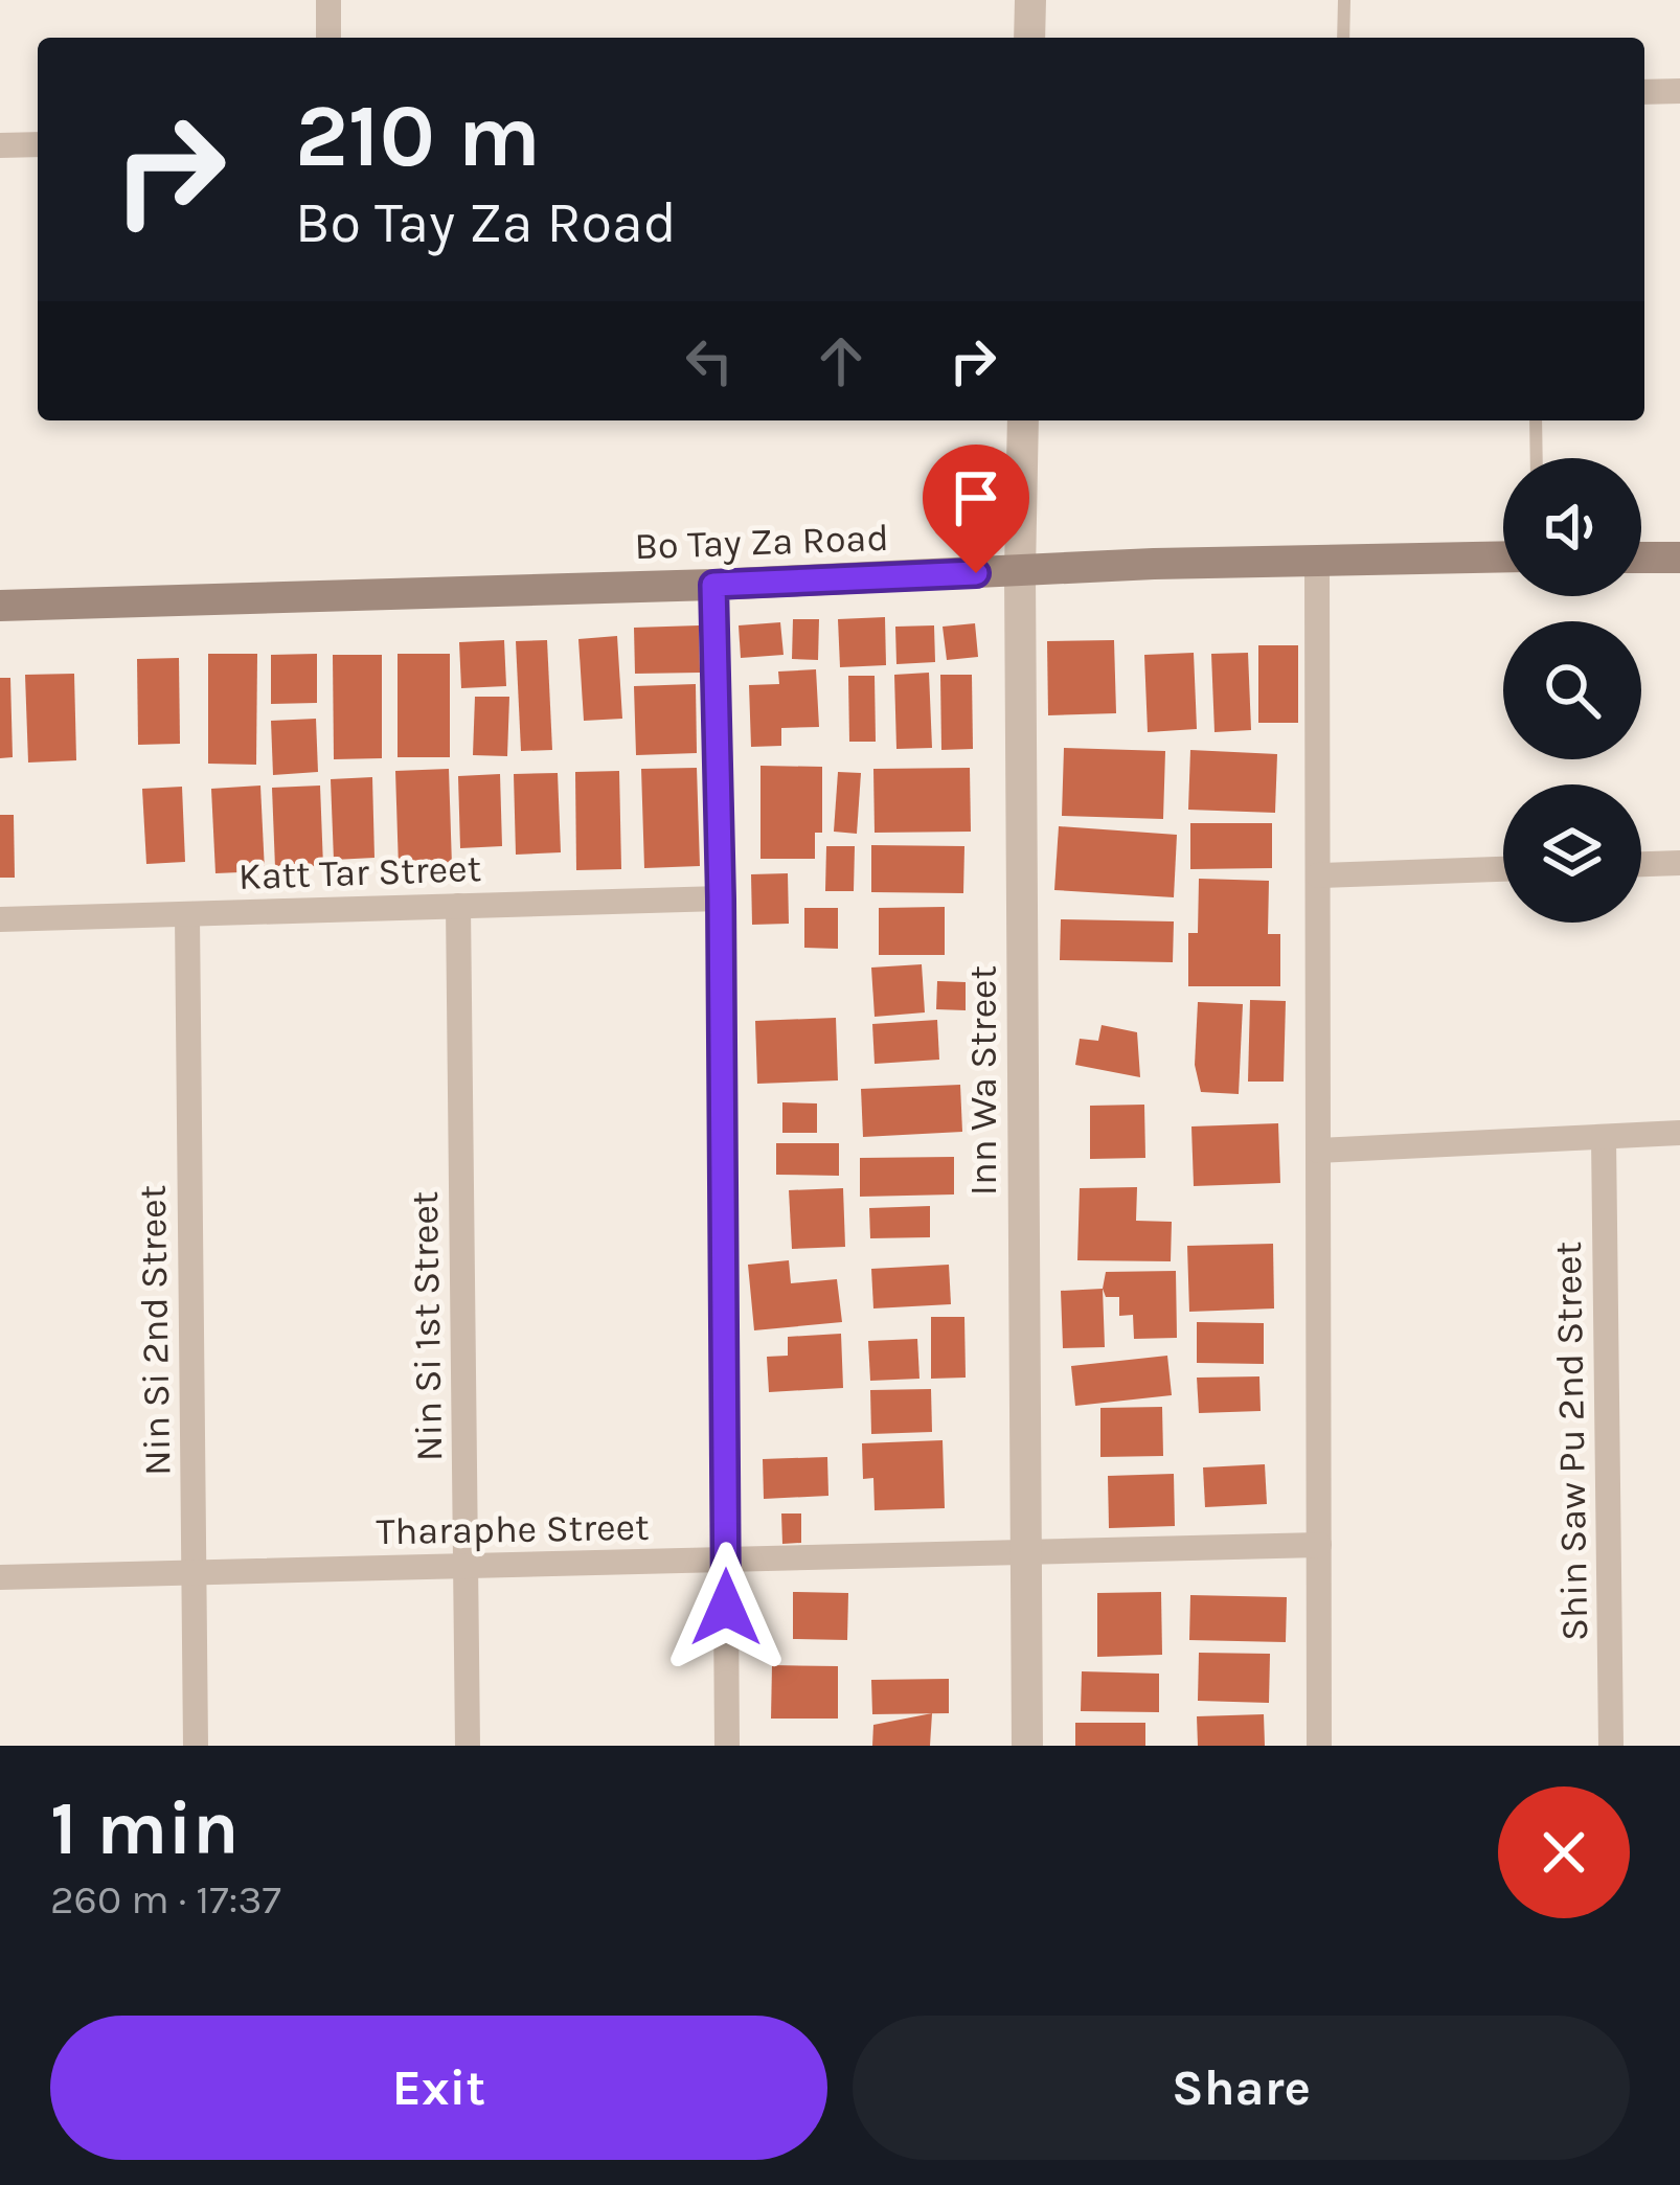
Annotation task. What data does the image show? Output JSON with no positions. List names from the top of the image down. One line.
{"streets":{"main road":["Bo Tay Za Road"],"street":["Katt Tar Street","Inn Wa Street","Nin Si 1st Street","Nin Si 2nd Street","Shin Saw Pu 2nd Street","Tharaphe Street"]},"crossings":[["Bo Tay Za Road","Inn Wa Street"],["Katt Tar Street","Nin Si 1st Street"],["Katt Tar Street","Nin Si 2nd Street"],["Inn Wa Street","Tharaphe Street"],["Nin Si 1st Street","Tharaphe Street"],["Nin Si 2nd Street","Tharaphe Street"]],"page":{"turn":["210 m","Bo Tay Za Road"],"heading":["1 min","260 m · 17:37"],"buttons":["Exit","Share"]}}
